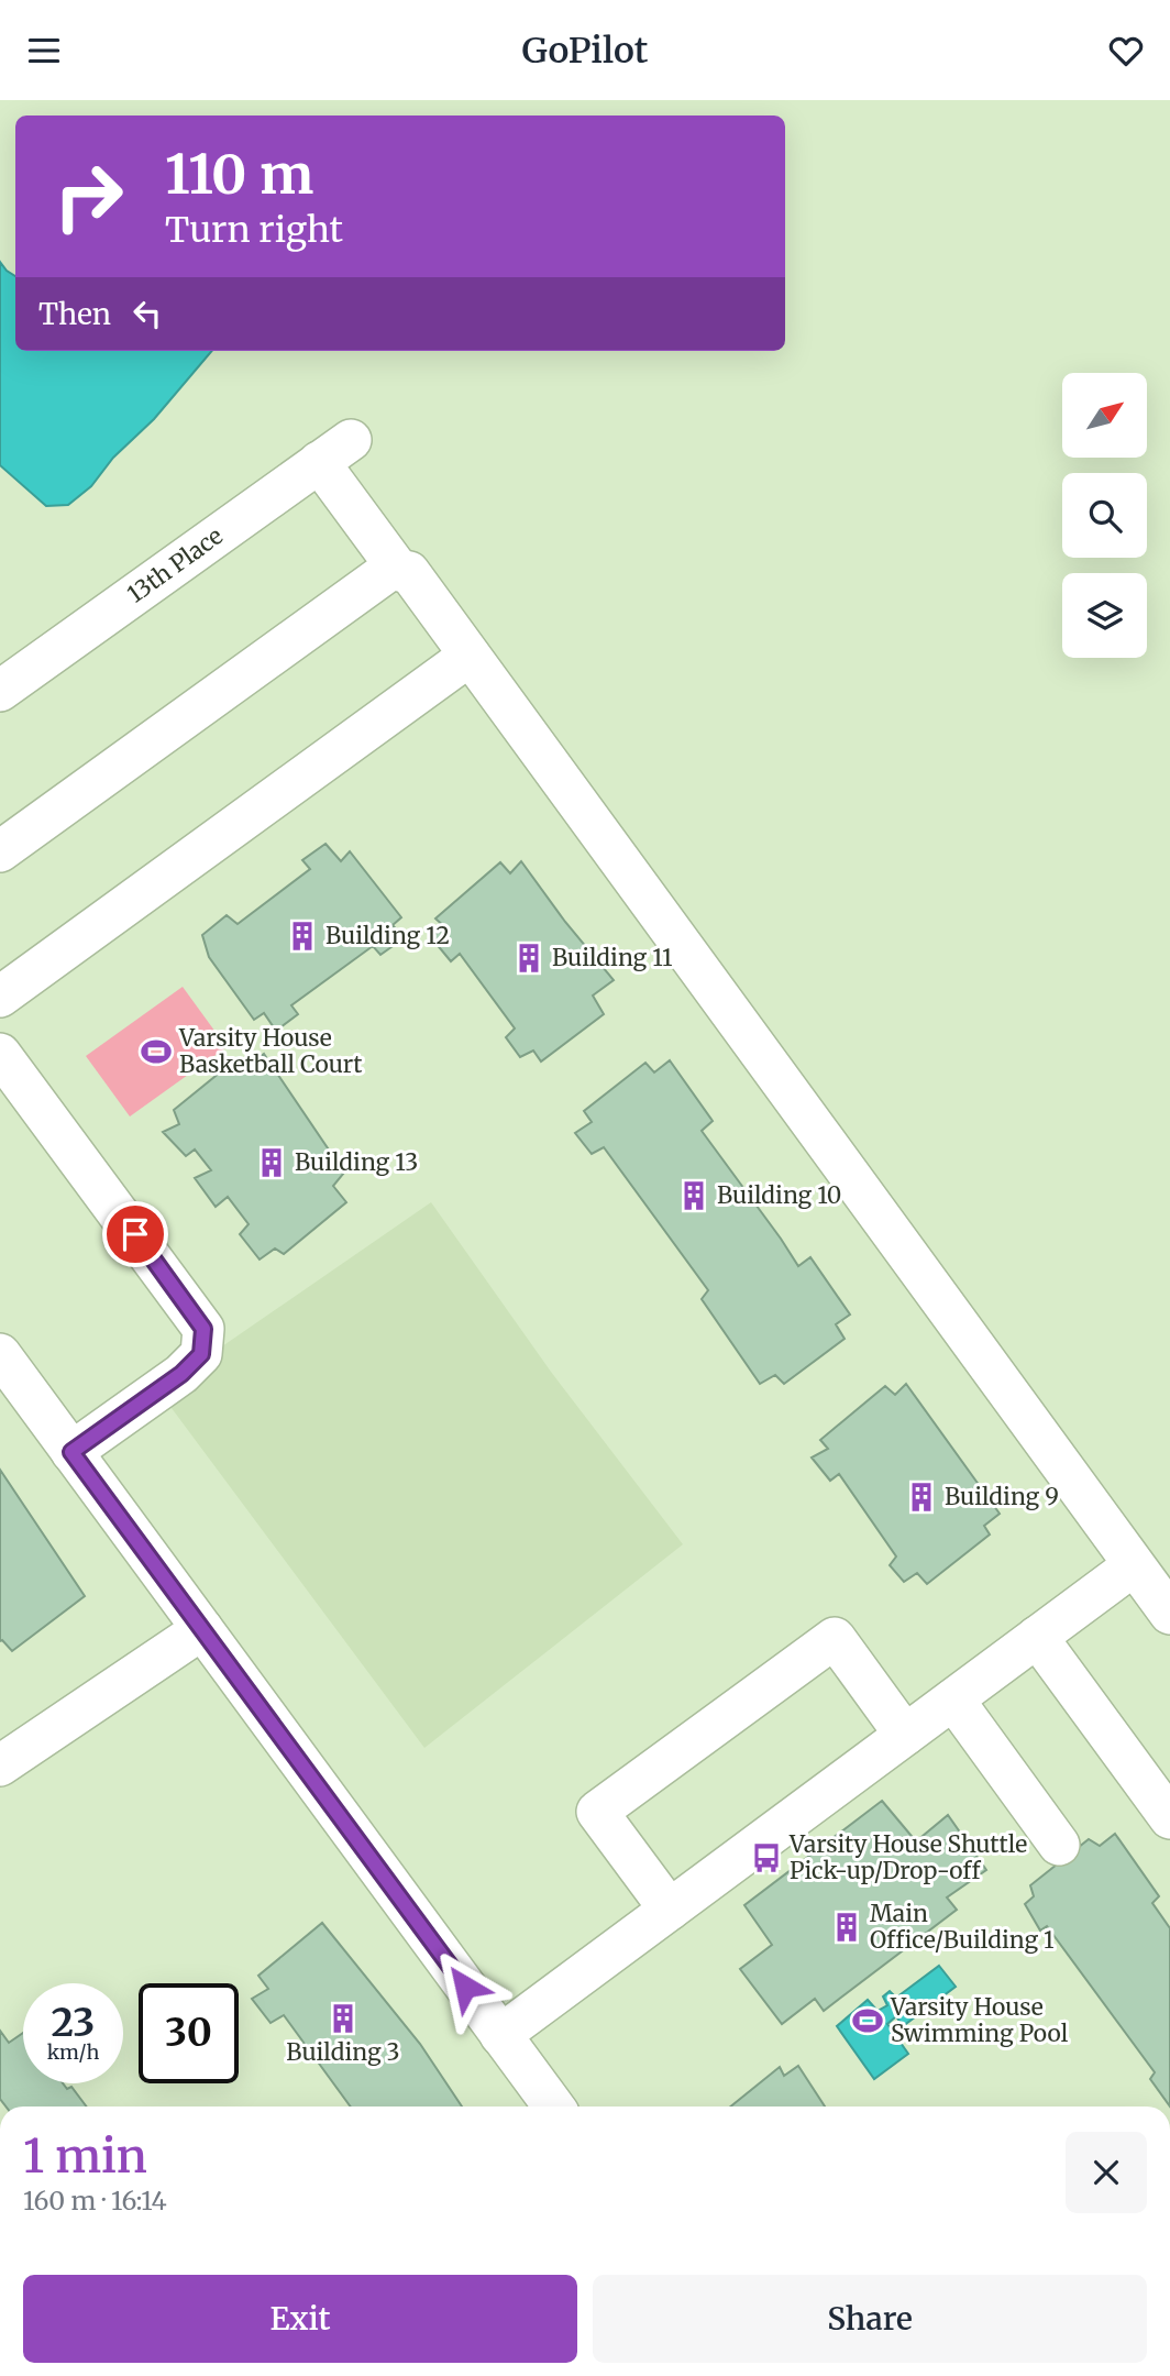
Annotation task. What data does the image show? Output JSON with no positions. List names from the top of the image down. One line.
{"streets":{"street":["13th Place"]},"places":{"building":["Building 12","Building 11","Building 13","Building 10","Building 9","Main Office/Building 1","Building 3"],"sports":["Varsity House Basketball Court","Varsity House Swimming Pool"],"bus stop":["Varsity House Shuttle Pick-up/Drop-off"]},"north":"top right","page":{"header":"GoPilot","turn":["110 m","Turn right"],"then":"Then","speed":"23 km/h","limit":"30","heading":["1 min","160 m · 16:14"],"buttons":["Exit","Share"]}}
